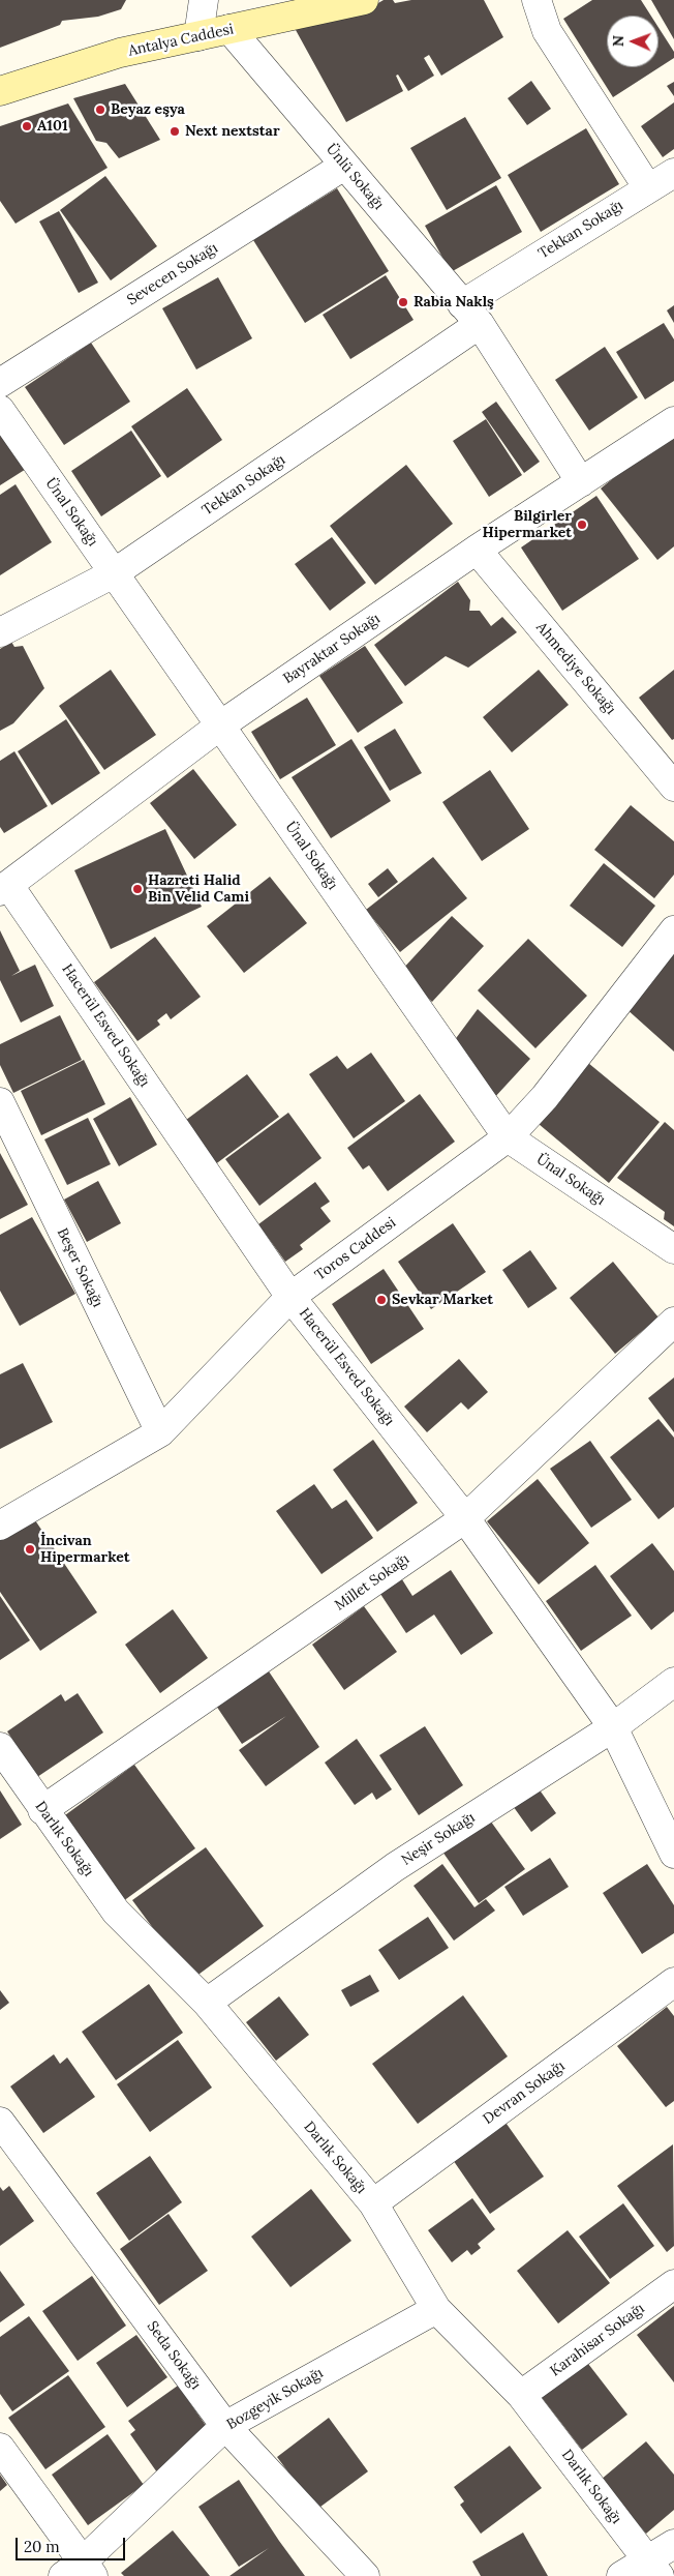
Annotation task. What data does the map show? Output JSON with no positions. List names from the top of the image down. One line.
{"streets":{"street":["Antalya Caddesi","Ünlü Sokağı","Tekkan Sokağı","Sevecen Sokağı","Ünal Sokağı","Bayraktar Sokağı","Ahmediye Sokağı","Hacerül Esved Sokağı","Toros Caddesi","Beşer Sokağı","Millet Sokağı","Darlık Sokağı","Neşir Sokağı","Devran Sokağı","Karahisar Sokağı","Seda Sokağı","Bozgeyik Sokağı"]},"crossings":[["Antalya Caddesi","Ünlü Sokağı"],["Ünlü Sokağı","Tekkan Sokağı"],["Ünlü Sokağı","Sevecen Sokağı"],["Ünlü Sokağı","Bayraktar Sokağı"],["Tekkan Sokağı","Ünal Sokağı"],["Ünal Sokağı","Bayraktar Sokağı"],["Ünal Sokağı","Toros Caddesi"],["Bayraktar Sokağı","Ahmediye Sokağı"],["Bayraktar Sokağı","Hacerül Esved Sokağı"],["Hacerül Esved Sokağı","Toros Caddesi"],["Hacerül Esved Sokağı","Millet Sokağı"],["Hacerül Esved Sokağı","Neşir Sokağı"],["Toros Caddesi","Beşer Sokağı"],["Millet Sokağı","Darlık Sokağı"],["Darlık Sokağı","Neşir Sokağı"],["Darlık Sokağı","Devran Sokağı"],["Darlık Sokağı","Karahisar Sokağı"],["Darlık Sokağı","Bozgeyik Sokağı"],["Seda Sokağı","Bozgeyik Sokağı"]],"places":["Beyaz eşya","A101","Next nextstar","Rabia Naklş","Bilgirler Hipermarket","Hazreti Halid Bin Velid Cami","Sevkar Market","İncivan Hipermarket"],"scale_bar":"20 m","north":"left"}
